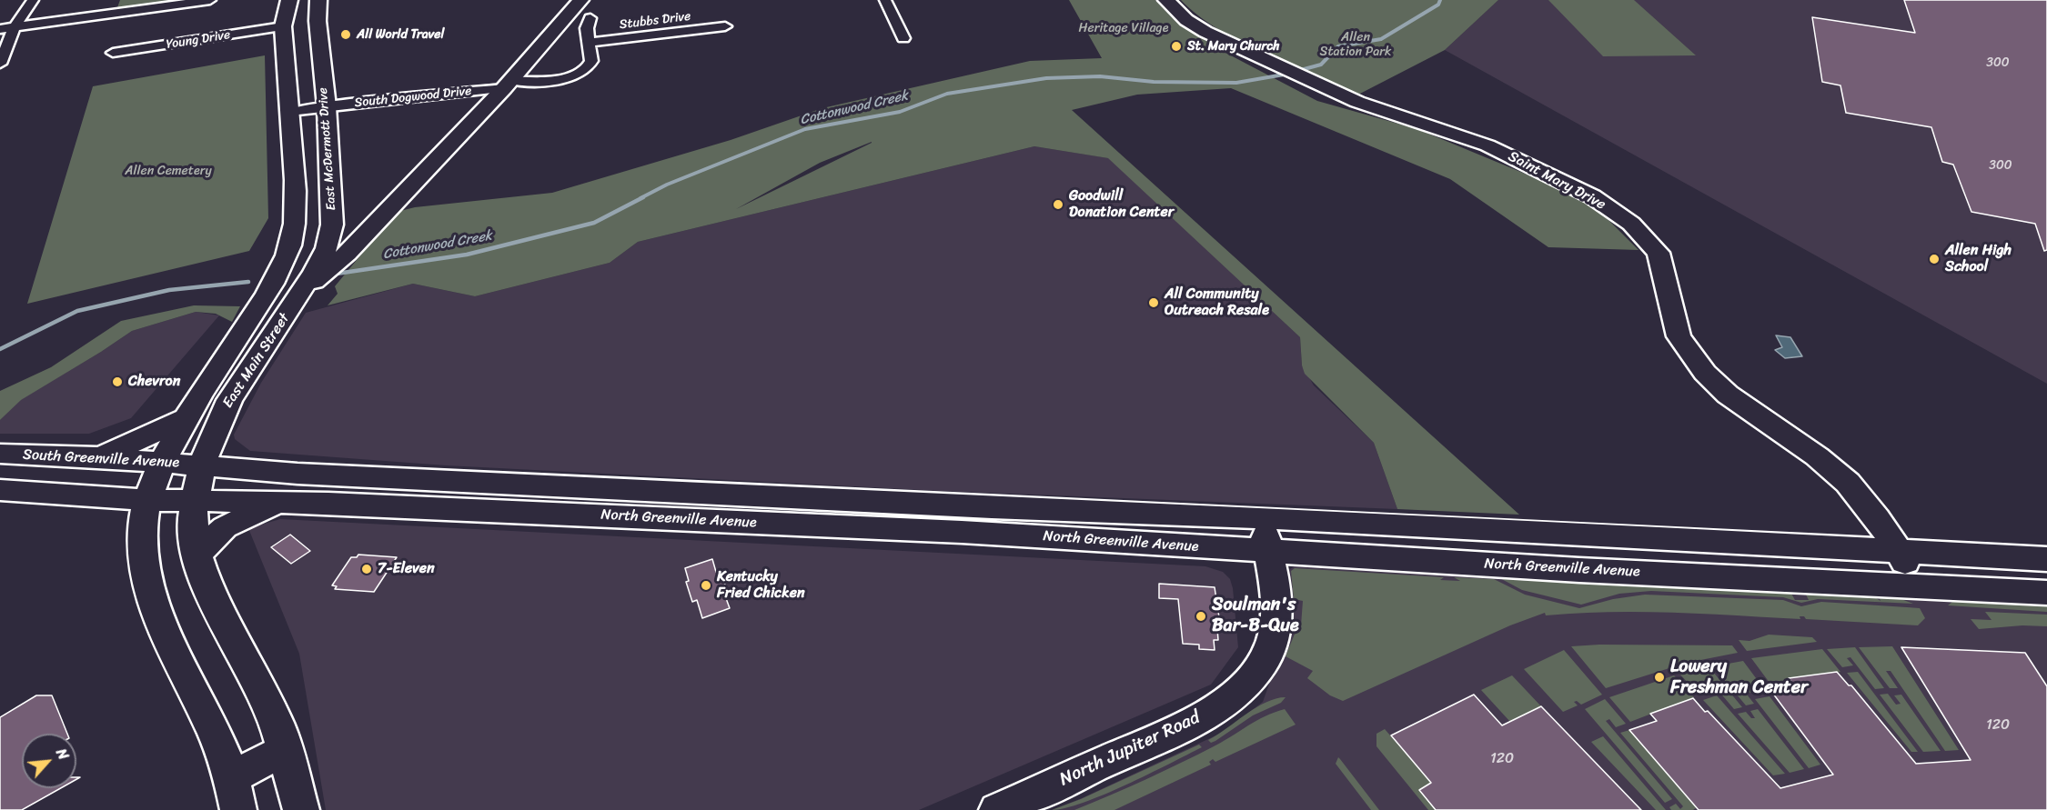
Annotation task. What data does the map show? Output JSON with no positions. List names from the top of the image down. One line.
{"streets":{"main road":["East McDermott Drive","Saint Mary Drive","East Main Street","South Greenville Avenue","North Greenville Avenue","North Jupiter Road"],"street":["Stubbs Drive","Young Drive","South Dogwood Drive"]},"crossings":[["Stubbs Drive","South Dogwood Drive"],["South Dogwood Drive","East McDermott Drive"],["South Dogwood Drive","East Main Street"],["East McDermott Drive","East Main Street"],["Saint Mary Drive","North Greenville Avenue"],["East Main Street","South Greenville Avenue"],["East Main Street","North Greenville Avenue"],["South Greenville Avenue","North Greenville Avenue"],["North Greenville Avenue","North Jupiter Road"]],"water":["Cottonwood Creek"],"parks":["Heritage Village","Allen Station Park","Allen Cemetery"],"places":["All World Travel","St. Mary Church","Goodwill Donation Center","Allen High School","All Community Outreach Resale","Chevron","7-Eleven","Kentucky Fried Chicken","Soulman's Bar-B-Que","Lowery Freshman Center"],"house_numbers":["300","300","120","120"],"north":"top right"}
